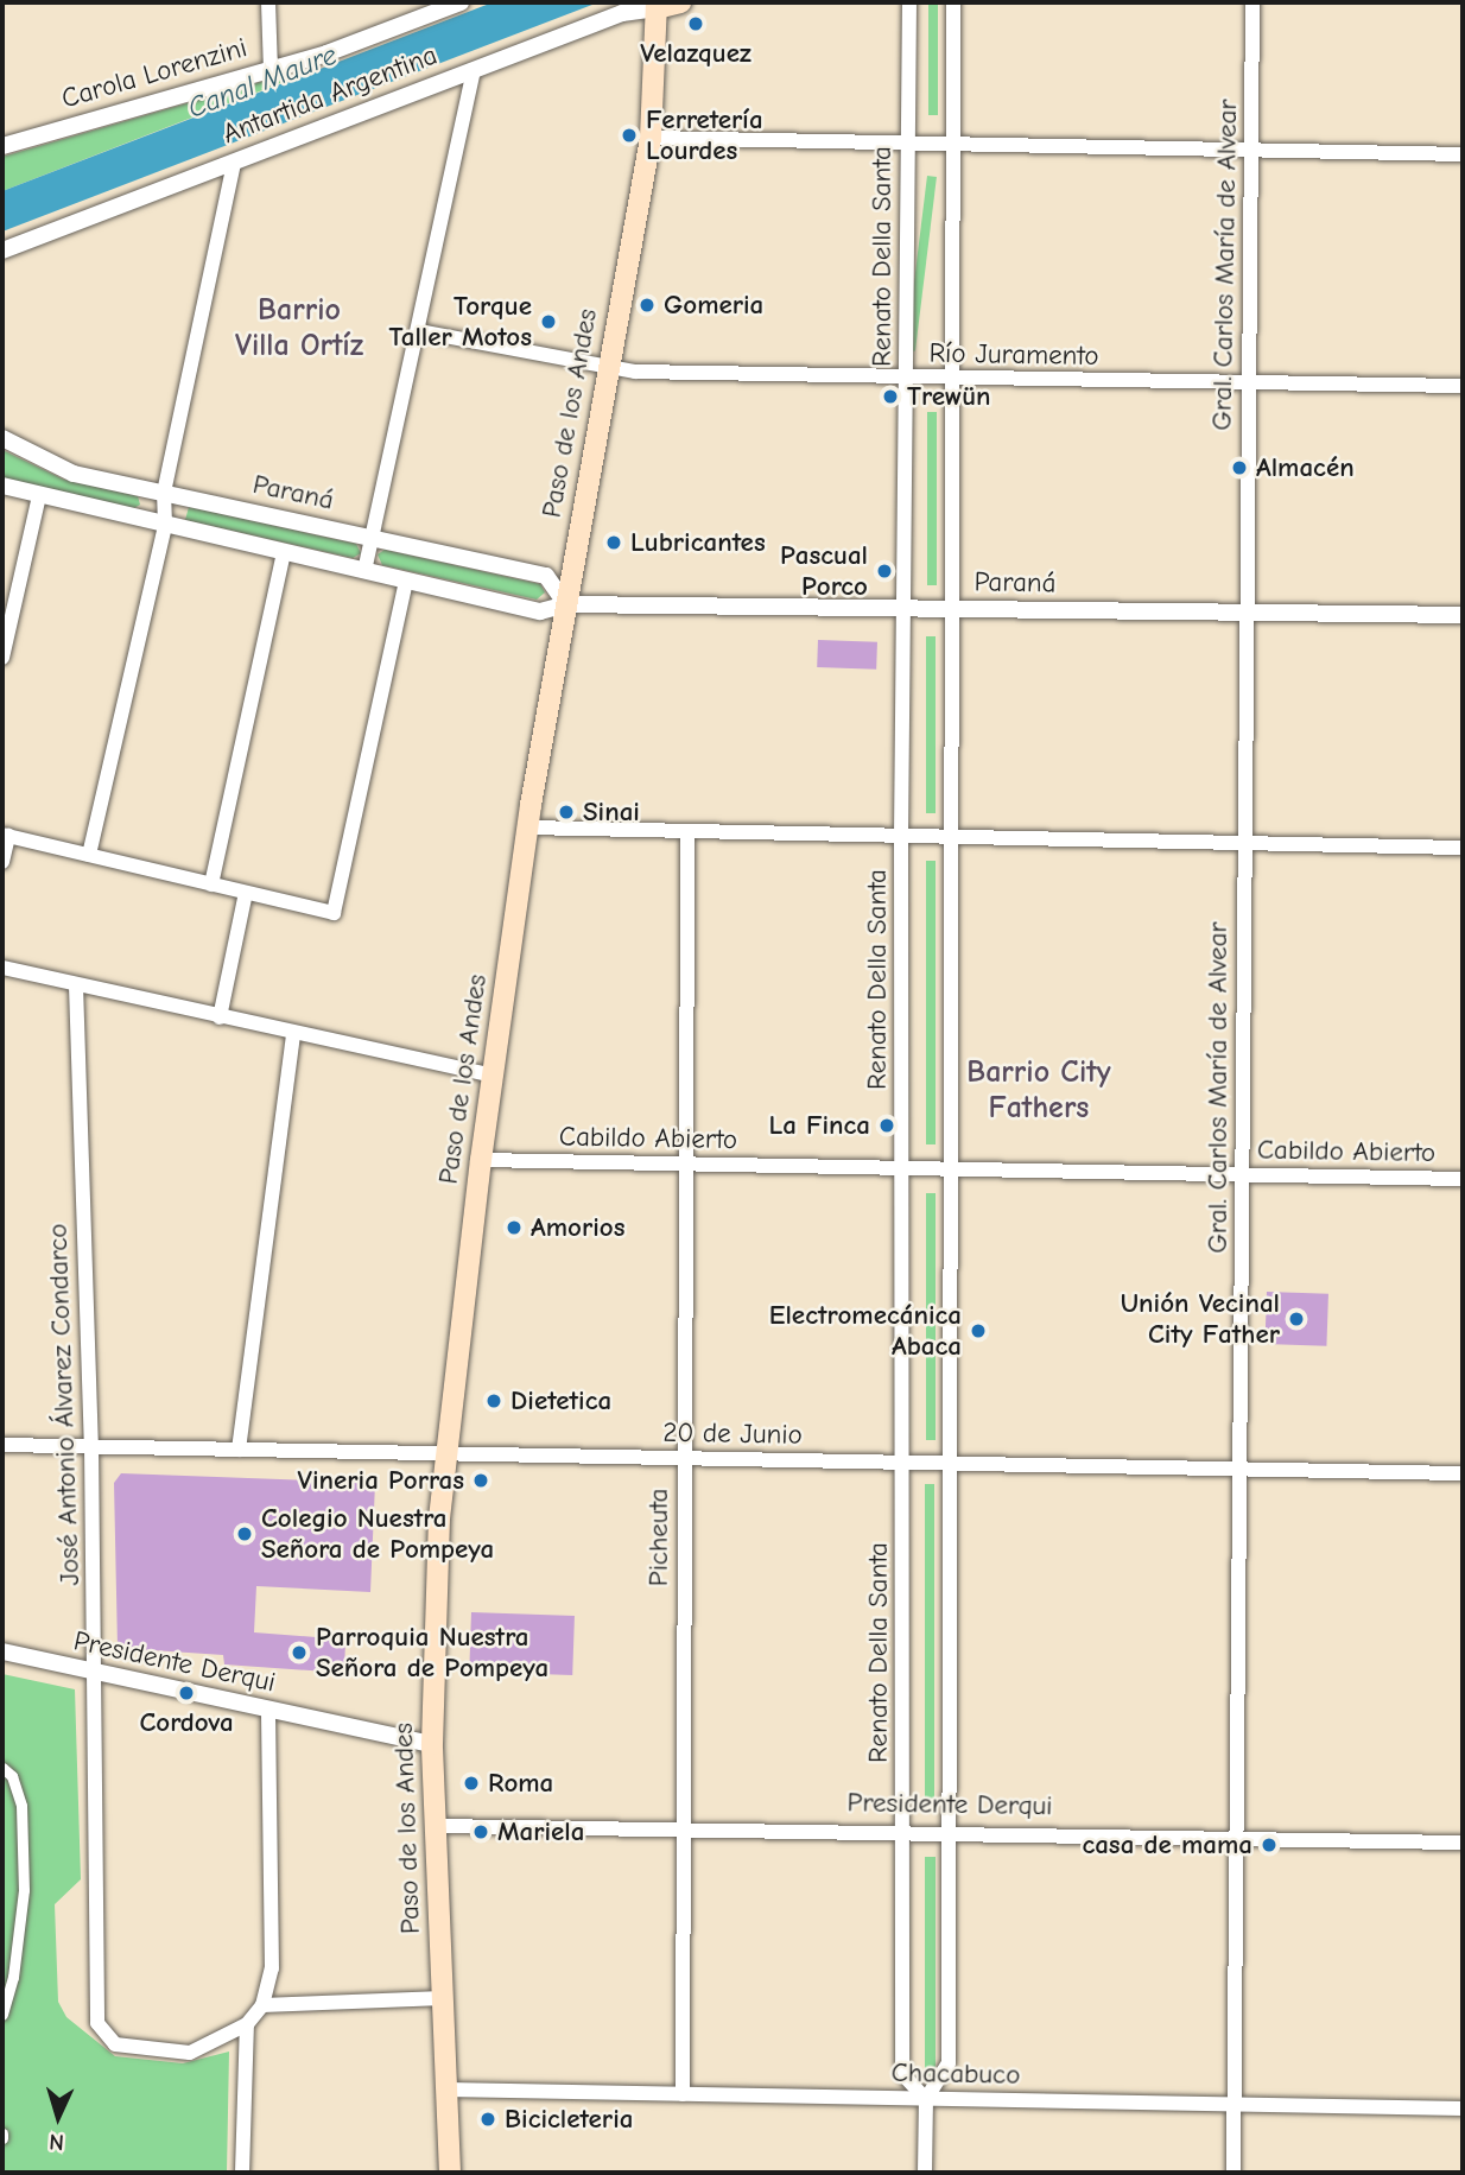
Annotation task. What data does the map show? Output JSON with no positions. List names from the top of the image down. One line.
{"streets":{"main road":["Antartida Argentina","Paso de los Andes"],"street":["Carola Lorenzini","Renato Della Santa","Gral. Carlos María de Alvear","Río Juramento","Paraná","Cabildo Abierto","José Antonio Álvarez Condarco","20 de Junio","Picheuta","Presidente Derqui","Chacabuco"]},"crossings":[["Antartida Argentina","Paso de los Andes"],["Renato Della Santa","Río Juramento"],["Renato Della Santa","Paraná"],["Renato Della Santa","Cabildo Abierto"],["Renato Della Santa","20 de Junio"],["Renato Della Santa","Presidente Derqui"],["Renato Della Santa","Chacabuco"],["Gral. Carlos María de Alvear","Río Juramento"],["Gral. Carlos María de Alvear","Paraná"],["Gral. Carlos María de Alvear","Cabildo Abierto"],["Gral. Carlos María de Alvear","20 de Junio"],["Gral. Carlos María de Alvear","Presidente Derqui"],["Gral. Carlos María de Alvear","Chacabuco"],["Río Juramento","Paso de los Andes"],["Paso de los Andes","Paraná"],["Paso de los Andes","Cabildo Abierto"],["Paso de los Andes","20 de Junio"],["Paso de los Andes","Presidente Derqui"],["Paso de los Andes","Chacabuco"],["Cabildo Abierto","Picheuta"],["José Antonio Álvarez Condarco","20 de Junio"],["José Antonio Álvarez Condarco","Presidente Derqui"],["20 de Junio","Picheuta"],["Picheuta","Presidente Derqui"],["Picheuta","Chacabuco"]],"districts":["Barrio Villa Ortíz","Barrio City Fathers"],"water":["Canal Maure"],"places":["Velazquez","Ferretería Lourdes","Gomeria","Torque Taller Motos","Trewün","Almacén","Lubricantes","Pascual Porco","Sinai","La Finca","Amorios","Unión Vecinal City Father","Electromecánica Abaca","Dietetica","Vineria Porras","Colegio Nuestra Señora de Pompeya","Parroquia Nuestra Señora de Pompeya","Cordova","Roma","Mariela","casa de mama","Bicicleteria"],"north":"bottom"}
